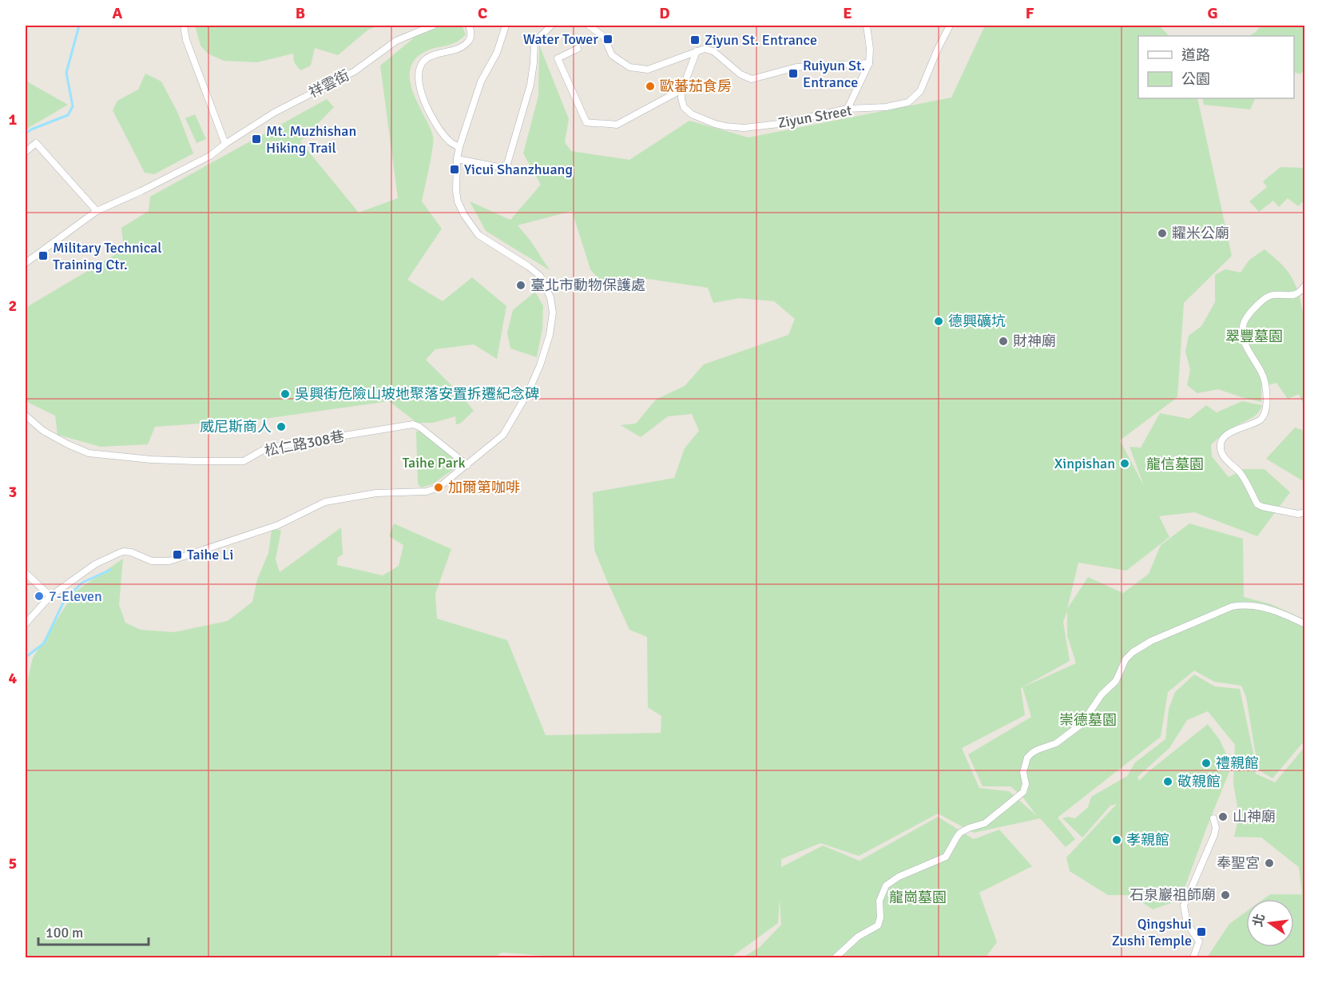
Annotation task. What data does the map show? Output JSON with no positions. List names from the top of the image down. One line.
{"streets":{"street":["祥雲街","Ziyun Street","松仁路308巷"]},"parks":["翠豐墓園","Taihe Park","龍信墓園","崇德墓園","龍崗墓園"],"places":{"transit":["Water Tower","Ziyun St. Entrance","Ruiyun St. Entrance","Mt. Muzhishan Hiking Trail","Yicui Shanzhuang","Military Technical Training Ctr.","Taihe Li","Qingshui Zushi Temple"],"other":["歐蕃茄食房","糶米公廟","臺北市動物保護處","德興礦坑","財神廟","吳興街危險山坡地聚落安置拆遷紀念碑","威尼斯商人","Xinpishan","加爾第咖啡","7-Eleven","禮親館","敬親館","山神廟","孝親館","奉聖宮","石泉巖祖師廟"]},"legend":["道路","公園"],"scale_bar":"100 m","north":"left","grid":{"columns":["A","B","C","D","E","F","G"],"rows":["1","2","3","4","5"]}}
